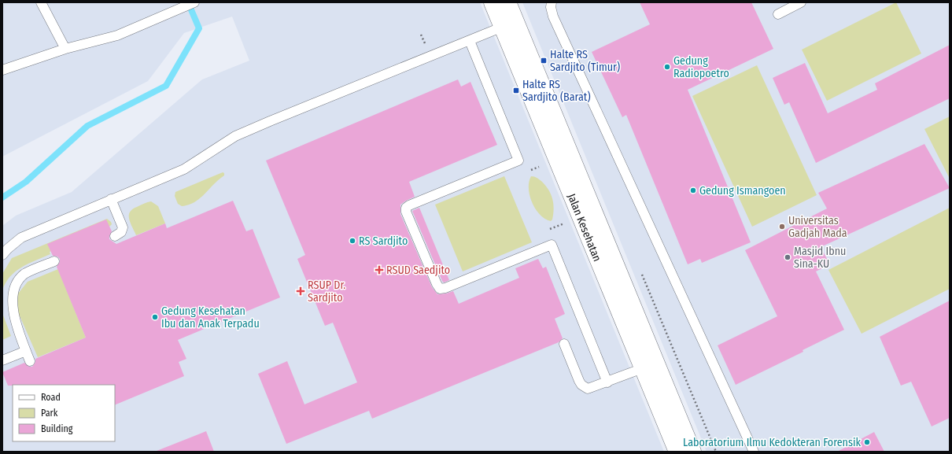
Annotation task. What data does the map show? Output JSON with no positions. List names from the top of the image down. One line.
{"streets":{"street":["Jalan Kesehatan"]},"places":{"transit":["Halte RS Sardjito (Timur)","Halte RS Sardjito (Barat)"],"other":["Gedung Radiopoetro","Gedung Ismangoen","Universitas Gadjah Mada","RS Sardjito","Masjid Ibnu Sina-KU","Gedung Kesehatan Ibu dan Anak Terpadu","Laboratorium Ilmu Kedokteran Forensik"],"health":["RSUD Saedjito","RSUP Dr. Sardjito"]},"legend":["Road","Park","Building"]}
